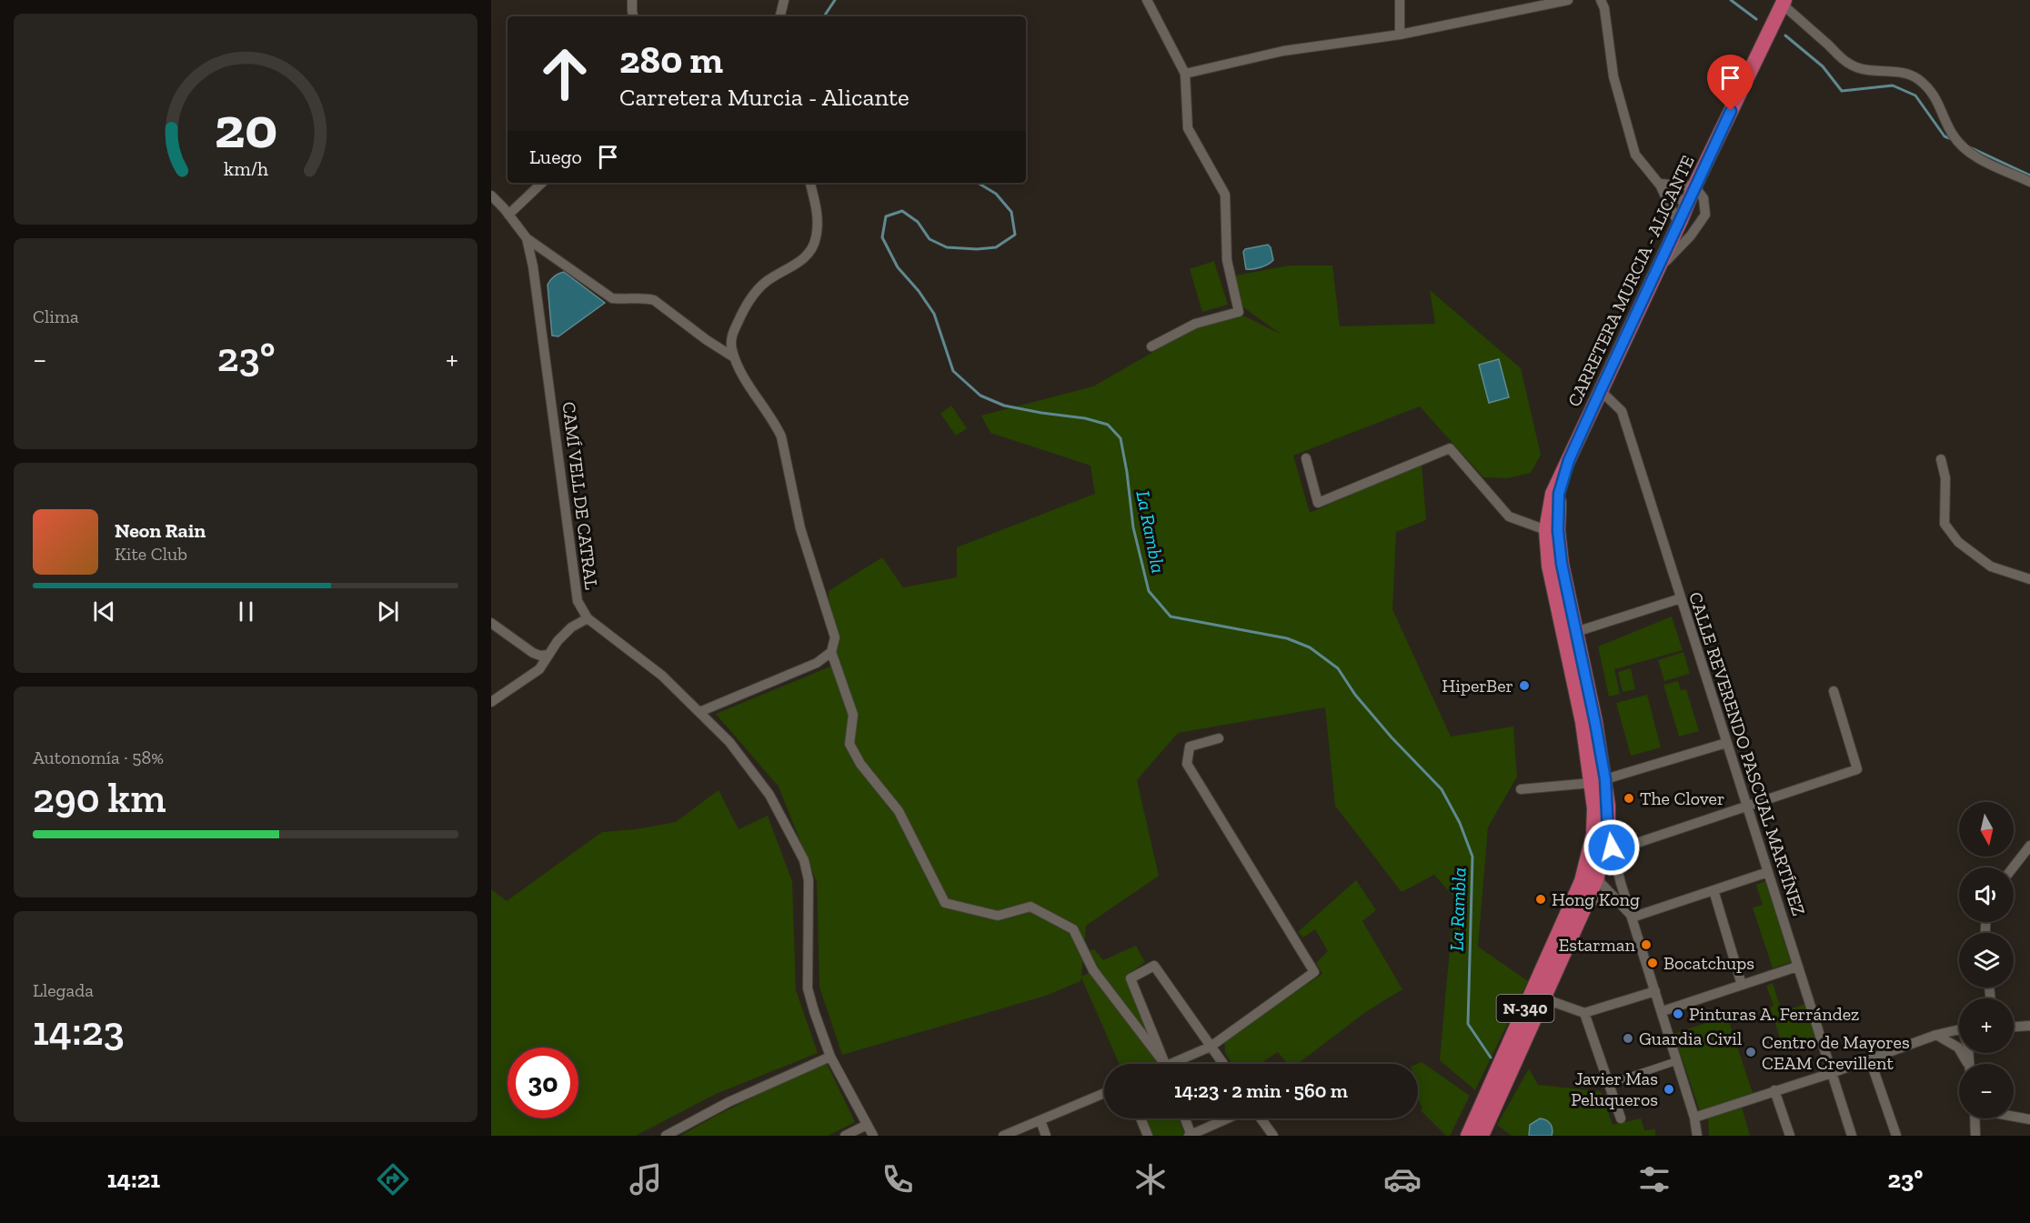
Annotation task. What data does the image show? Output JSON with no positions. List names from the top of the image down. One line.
{"streets":{"highway":["CARRETERA MURCIA - ALICANTE","N-340"],"street":["CAMÍ VELL DE CATRAL","CALLE REVERENDO PASCUAL MARTÍNEZ"]},"crossings":[["CARRETERA MURCIA - ALICANTE","CALLE REVERENDO PASCUAL MARTÍNEZ"],["CARRETERA MURCIA - ALICANTE","N-340"]],"water":["La Rambla"],"places":["HiperBer","The Clover","Hong Kong","Estarman","Bocatchups","Pinturas A. Ferrández","Guardia Civil","Centro de Mayores CEAM Crevillent","Javier Mas Peluqueros"],"north":"bottom","page":{"turn":["280 m","Carretera Murcia - Alicante"],"then":"Luego","tile":["Clima",["Autonomía · 58%","290 km"],["Llegada","14:23"]],"heat":["−","23°","+"],"song":["Neon Rain","Kite Club"],"map_buttons":["+","−"],"limit":"30","trip":"14:23 · 2 min · 560 m","tabs":["14:21","23°"],"gauge":["20","km/h"]}}
